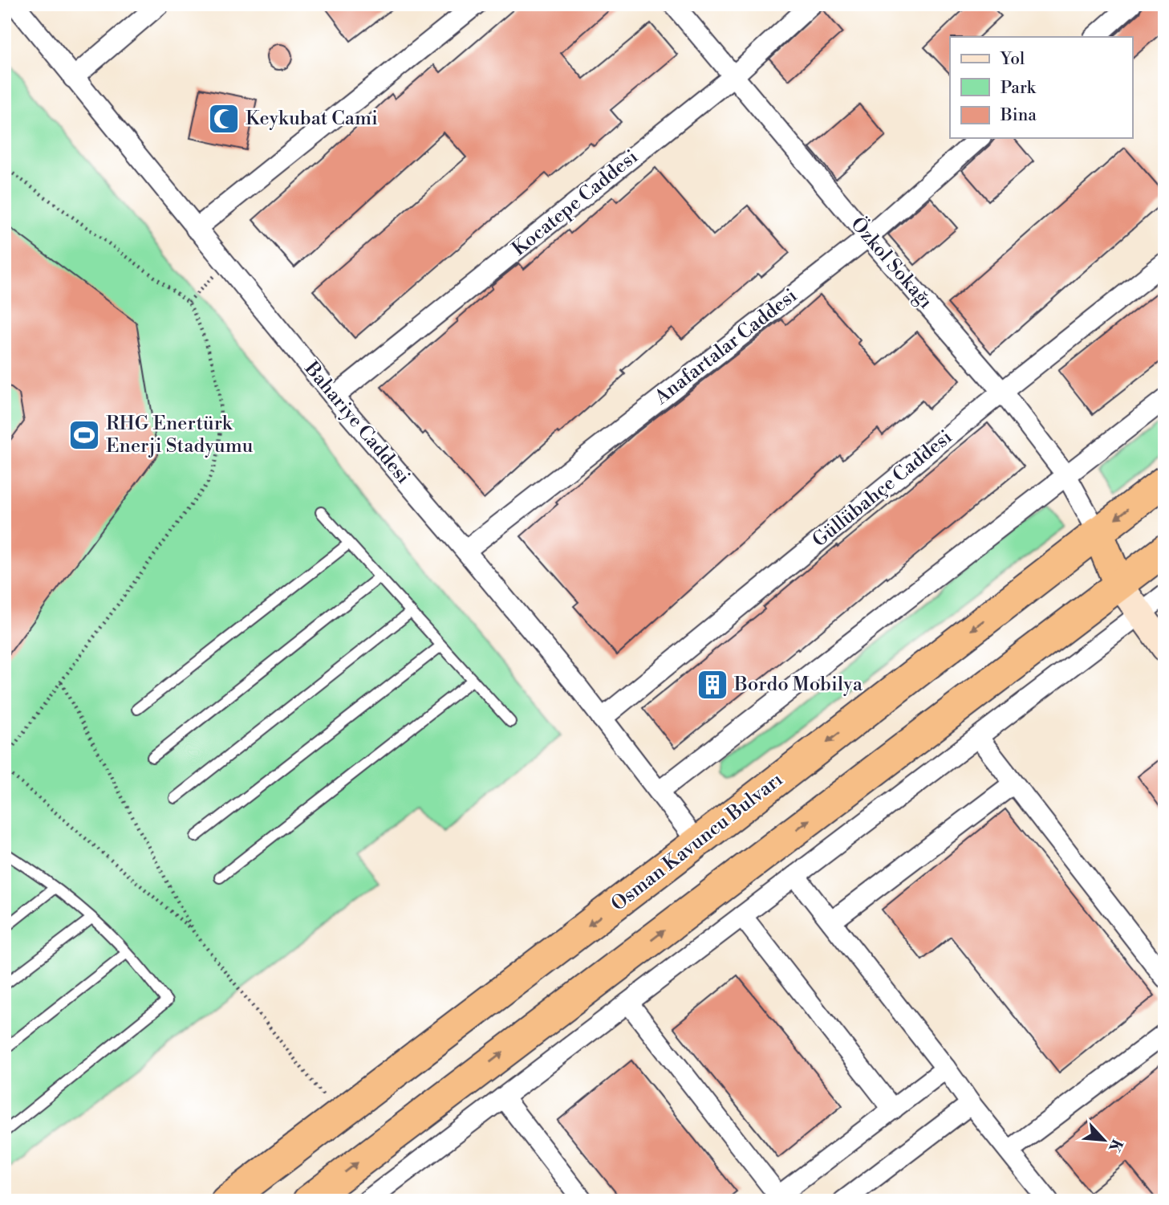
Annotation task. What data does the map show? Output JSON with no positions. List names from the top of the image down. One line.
{"streets":{"highway":["Osman Kavuncu Bulvarı"],"street":["Kocatepe Caddesi","Özkol Sokağı","Anafartalar Caddesi","Bahariye Caddesi","Güllübahçe Caddesi"]},"crossings":[["Kocatepe Caddesi","Özkol Sokağı"],["Kocatepe Caddesi","Bahariye Caddesi"],["Özkol Sokağı","Anafartalar Caddesi"],["Özkol Sokağı","Güllübahçe Caddesi"],["Özkol Sokağı","Osman Kavuncu Bulvarı"],["Anafartalar Caddesi","Bahariye Caddesi"],["Bahariye Caddesi","Güllübahçe Caddesi"],["Bahariye Caddesi","Osman Kavuncu Bulvarı"]],"places":{"mosque":["Keykubat Cami"],"sports":["RHG Enertürk Enerji Stadyumu"],"building":["Bordo Mobilya"]},"legend":["Yol","Park","Bina"],"north":"bottom right"}
